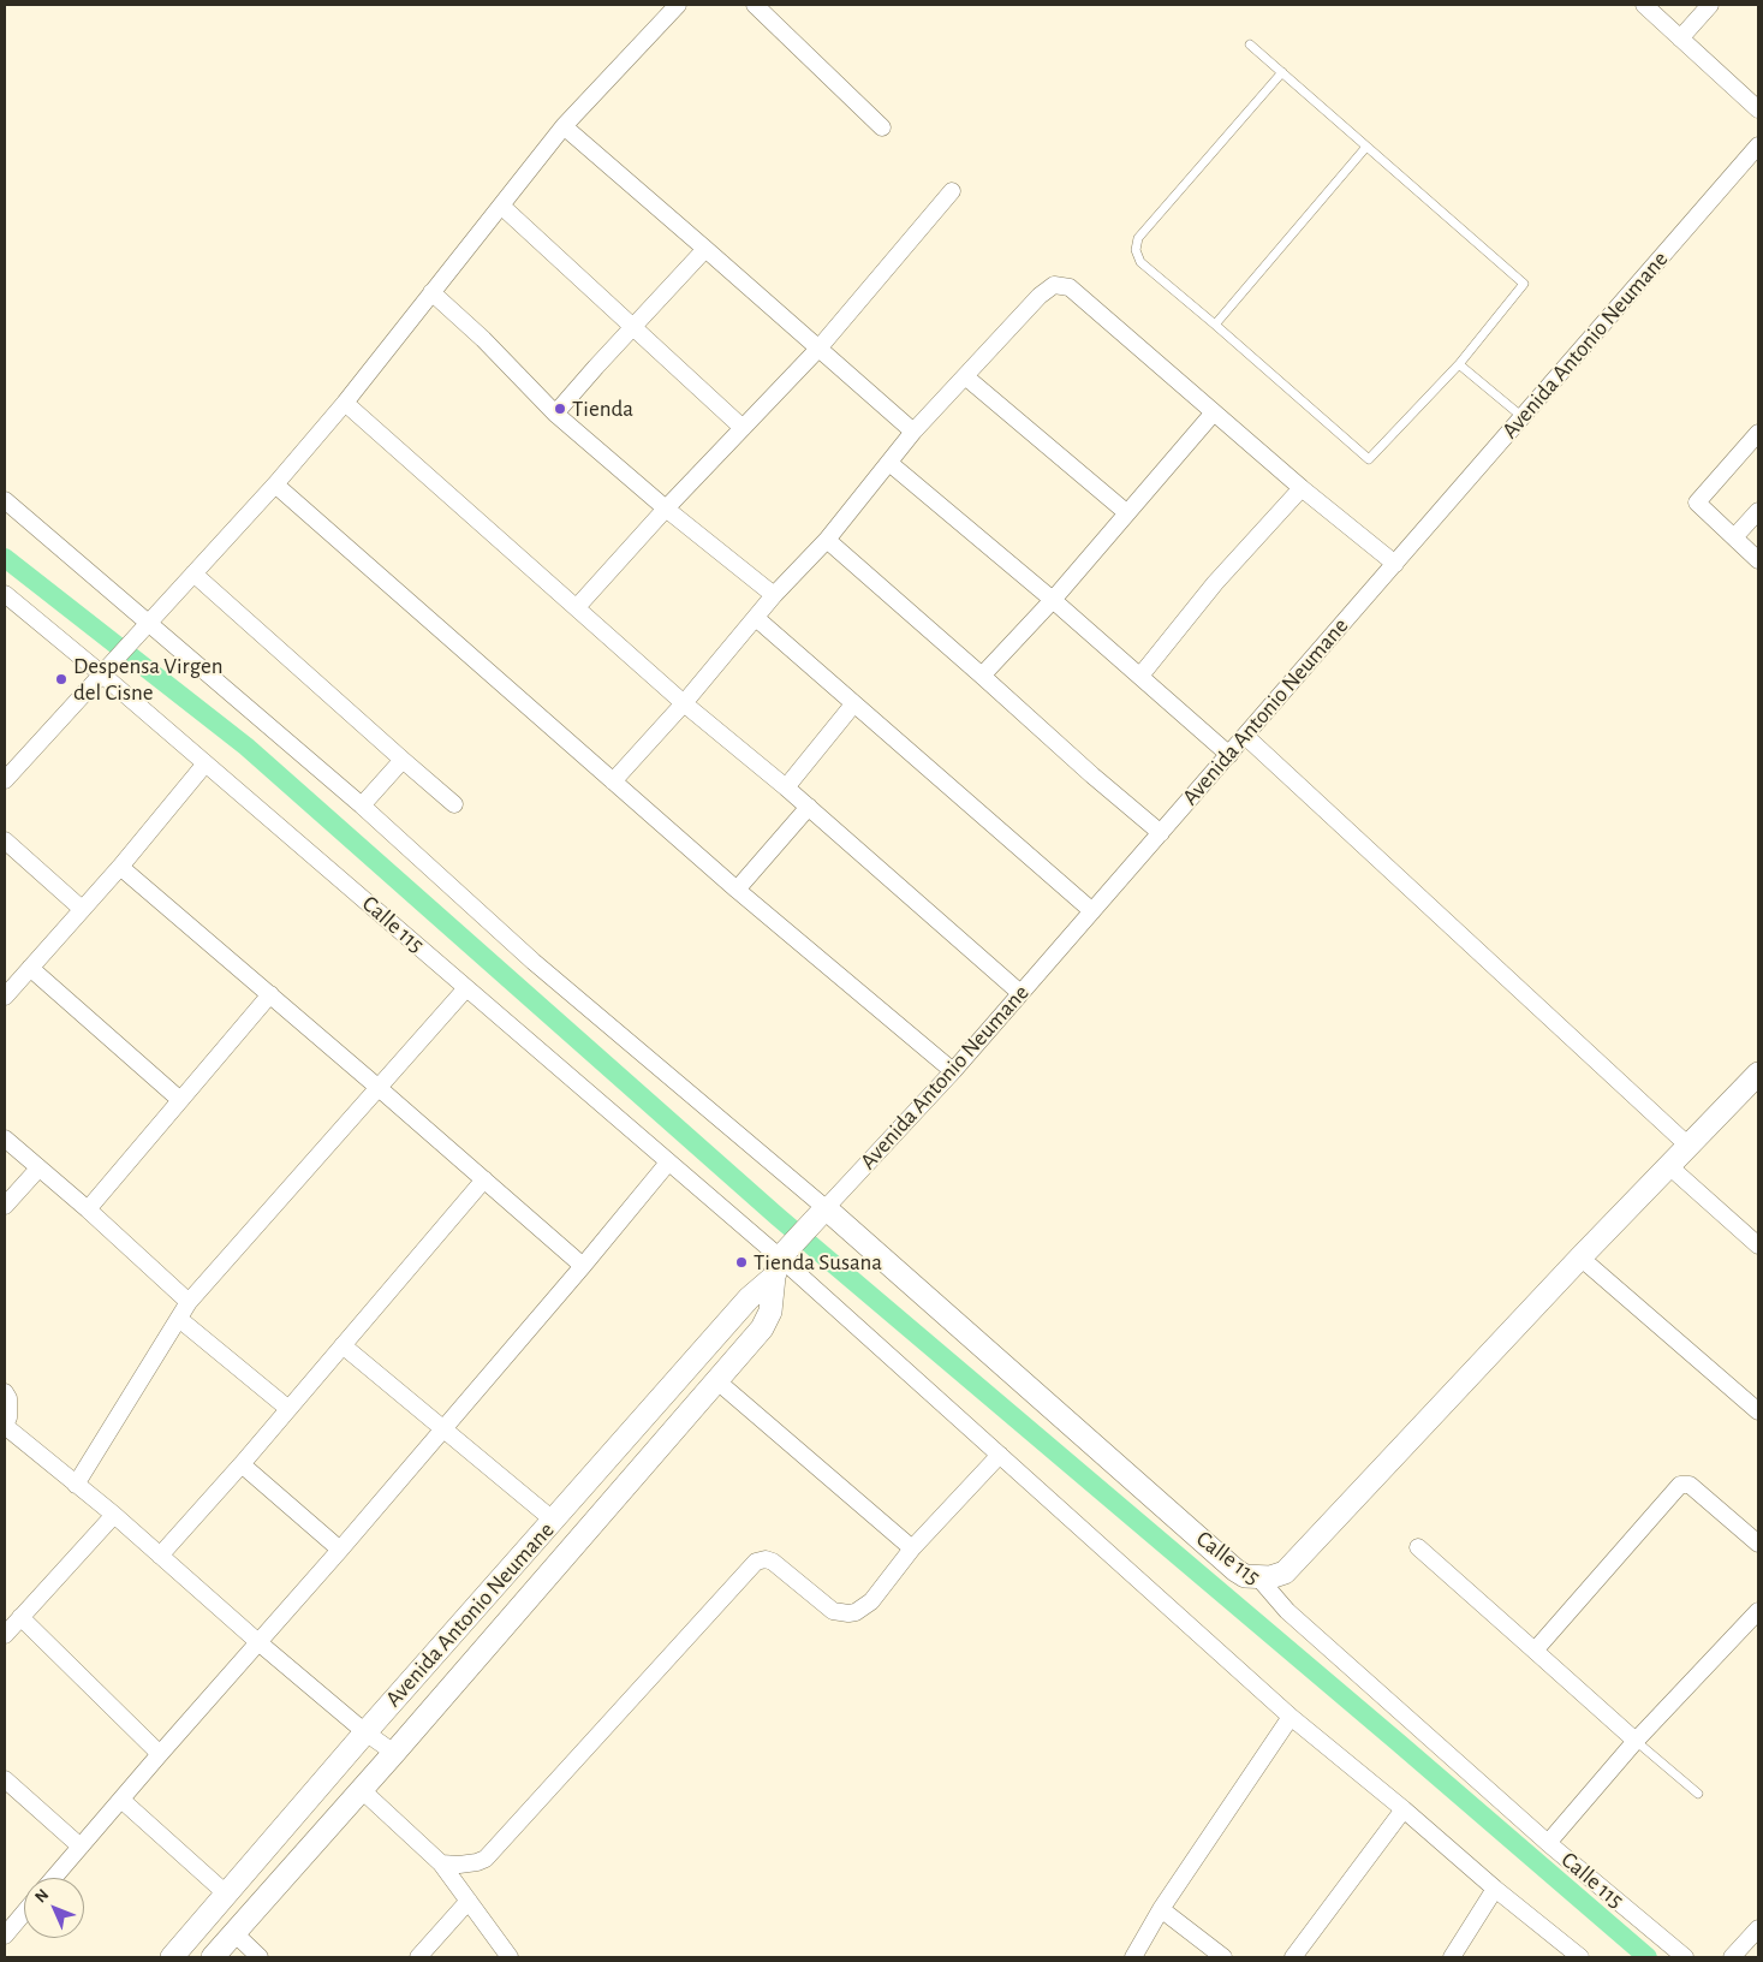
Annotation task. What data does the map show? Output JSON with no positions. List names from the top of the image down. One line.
{"streets":{"street":["Avenida Antonio Neumane","Calle 115"]},"crossings":[["Avenida Antonio Neumane","Calle 115"]],"places":["Tienda","Despensa Virgen del Cisne","Tienda Susana"],"north":"top left"}
